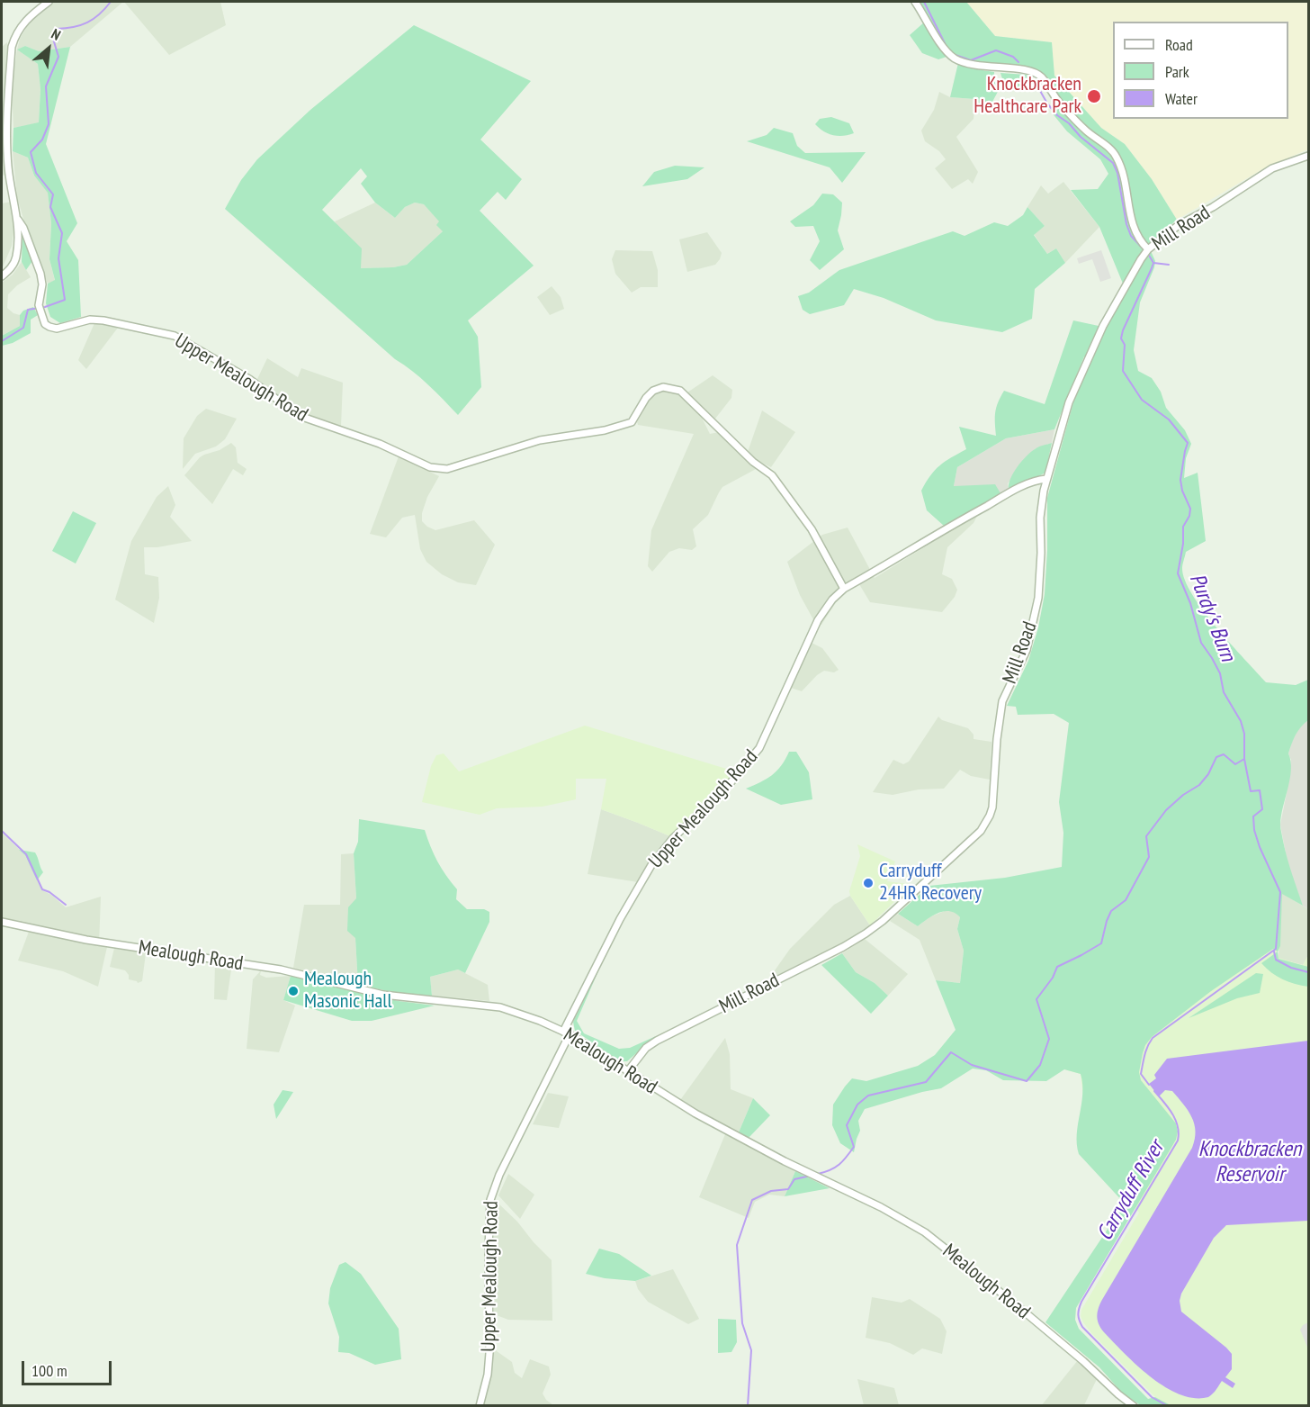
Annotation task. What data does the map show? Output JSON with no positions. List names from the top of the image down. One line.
{"streets":{"street":["Mill Road","Upper Mealough Road","Mealough Road"]},"crossings":[["Mill Road","Upper Mealough Road"],["Mill Road","Mealough Road"],["Upper Mealough Road","Mealough Road"]],"water":["Purdy's Burn","Knockbracken Reservoir","Carryduff River"],"places":["Knockbracken Healthcare Park","Carryduff 24HR Recovery","Mealough Masonic Hall"],"legend":["Road","Park","Water"],"scale_bar":"100 m","north":"top right"}
